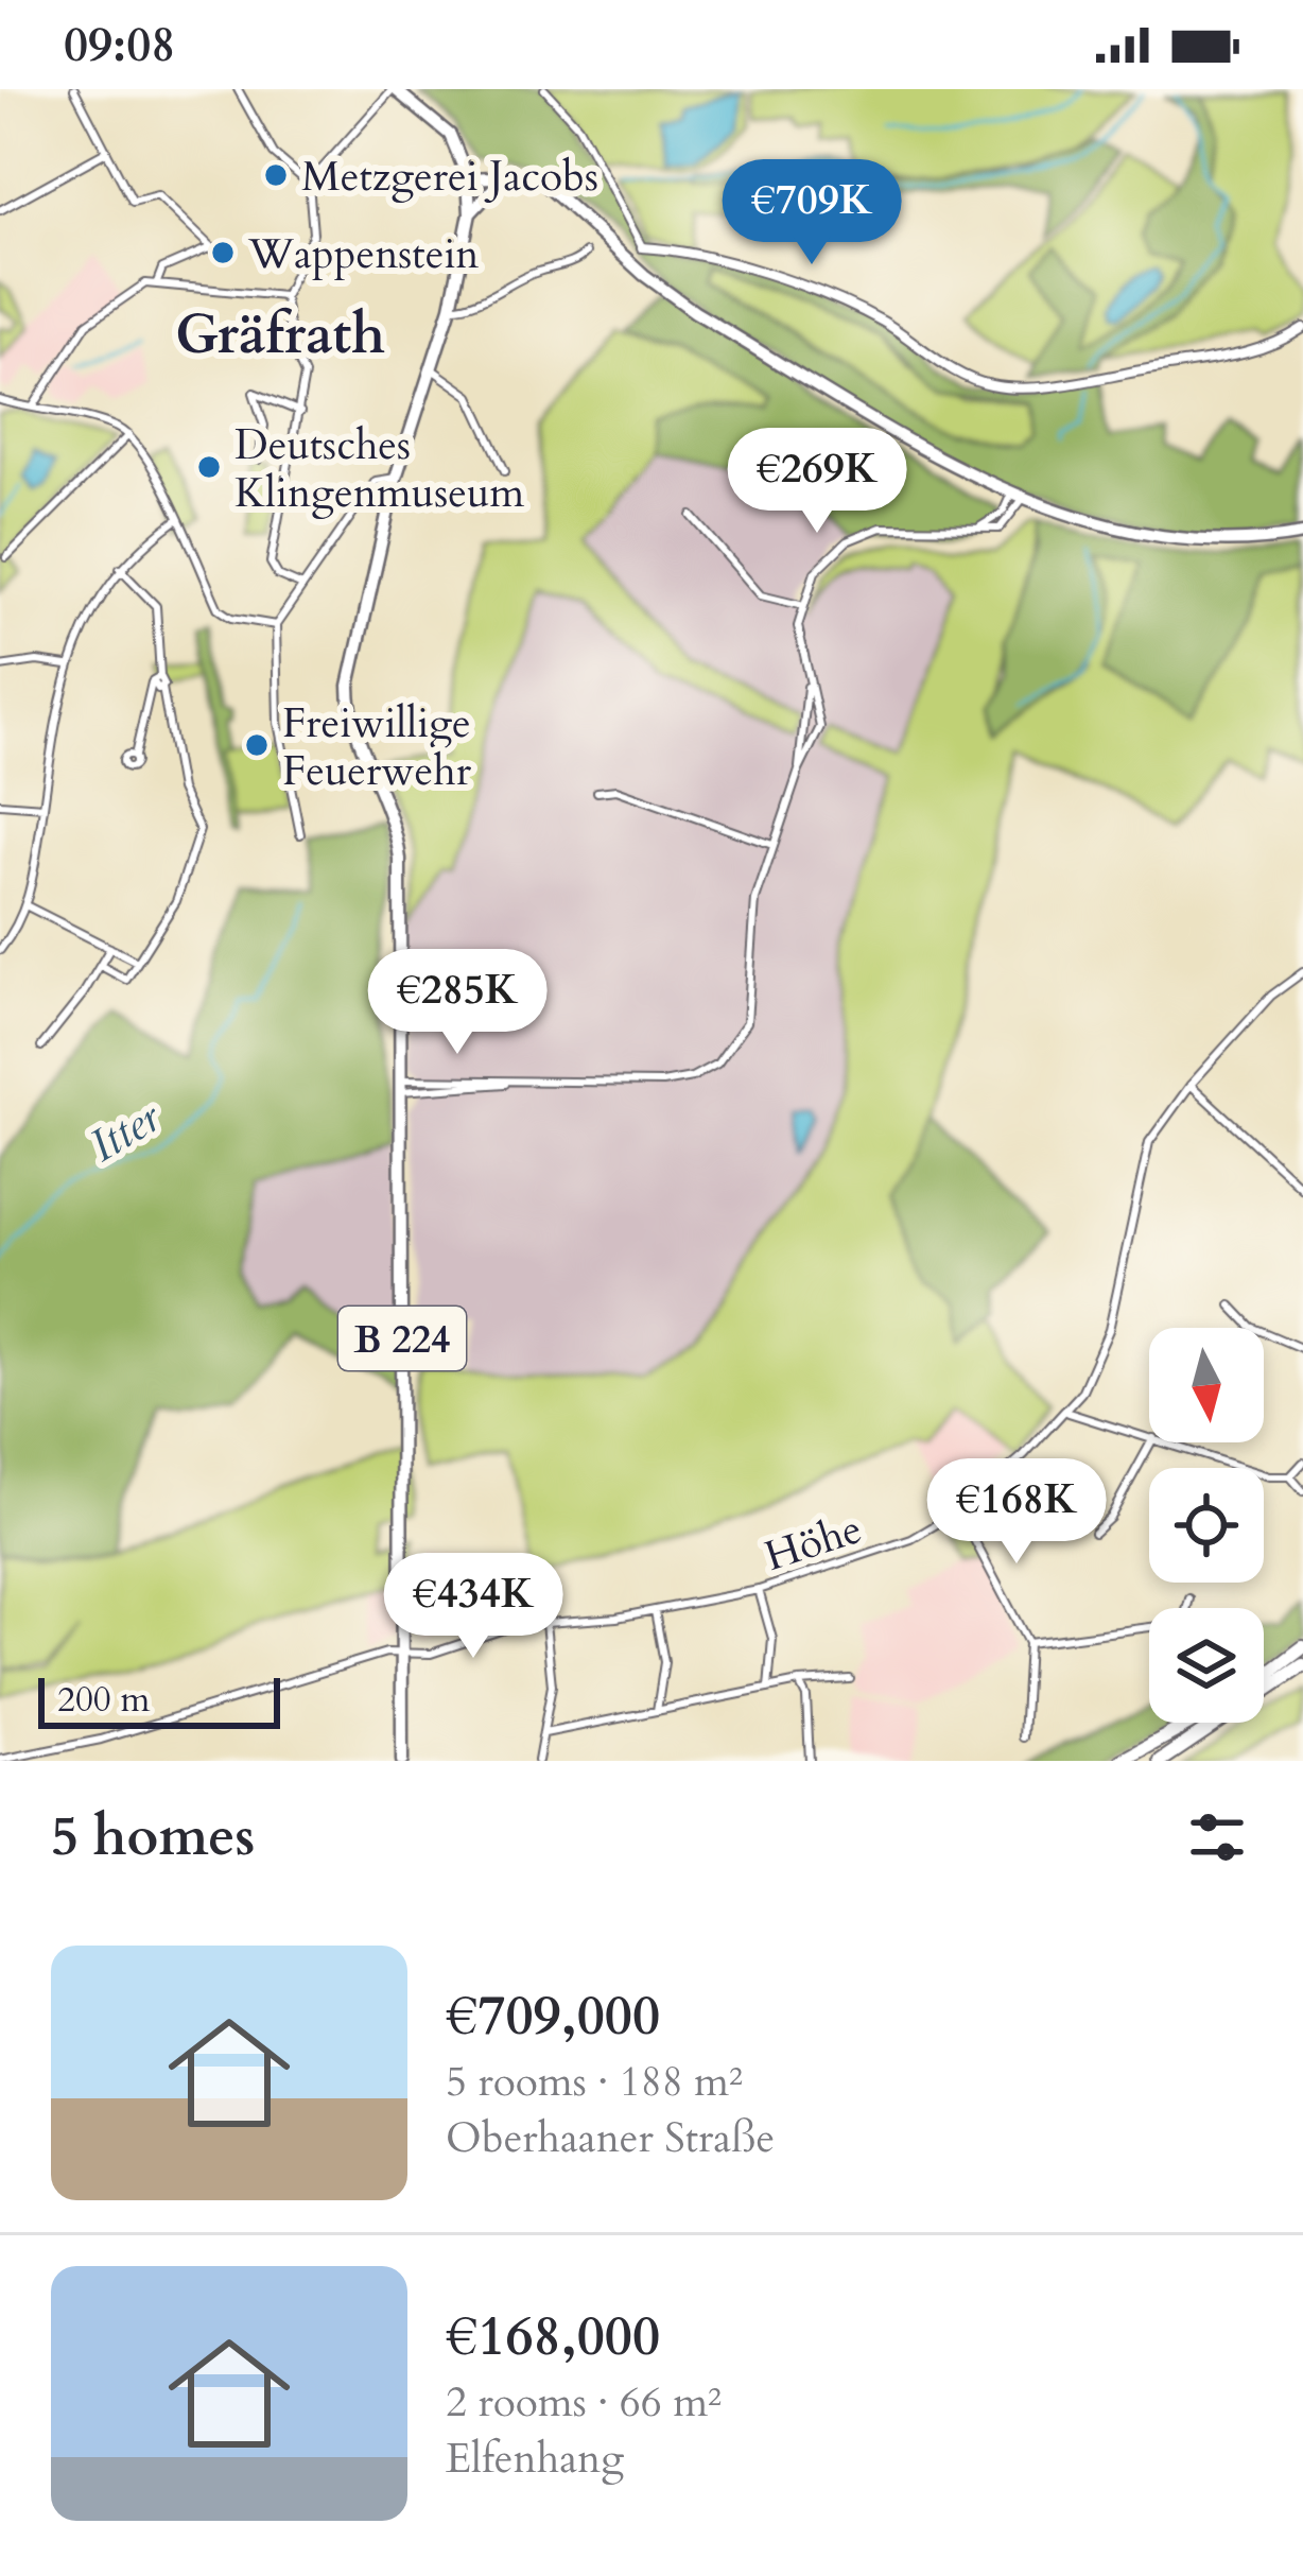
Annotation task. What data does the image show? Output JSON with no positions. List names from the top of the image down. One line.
{"streets":{"main road":["B 224"],"street":["Höhe"]},"crossings":[["B 224","Höhe"]],"districts":["Gräfrath"],"water":["Itter"],"places":["Metzgerei Jacobs","Wappenstein","Deutsches Klingenmuseum","Freiwillige Feuerwehr"],"scale_bar":"200 m","north":"bottom","page":{"status":"09:08","price":["€709K","€269K","€285K","€168K","€434K"],"scale":"200 m","heading":"5 homes","list":[{"name":"€709,000","note":"5 rooms · 188 m² · Oberhaaner Straße"},{"name":"€168,000","note":"2 rooms · 66 m² · Elfenhang"}]}}
